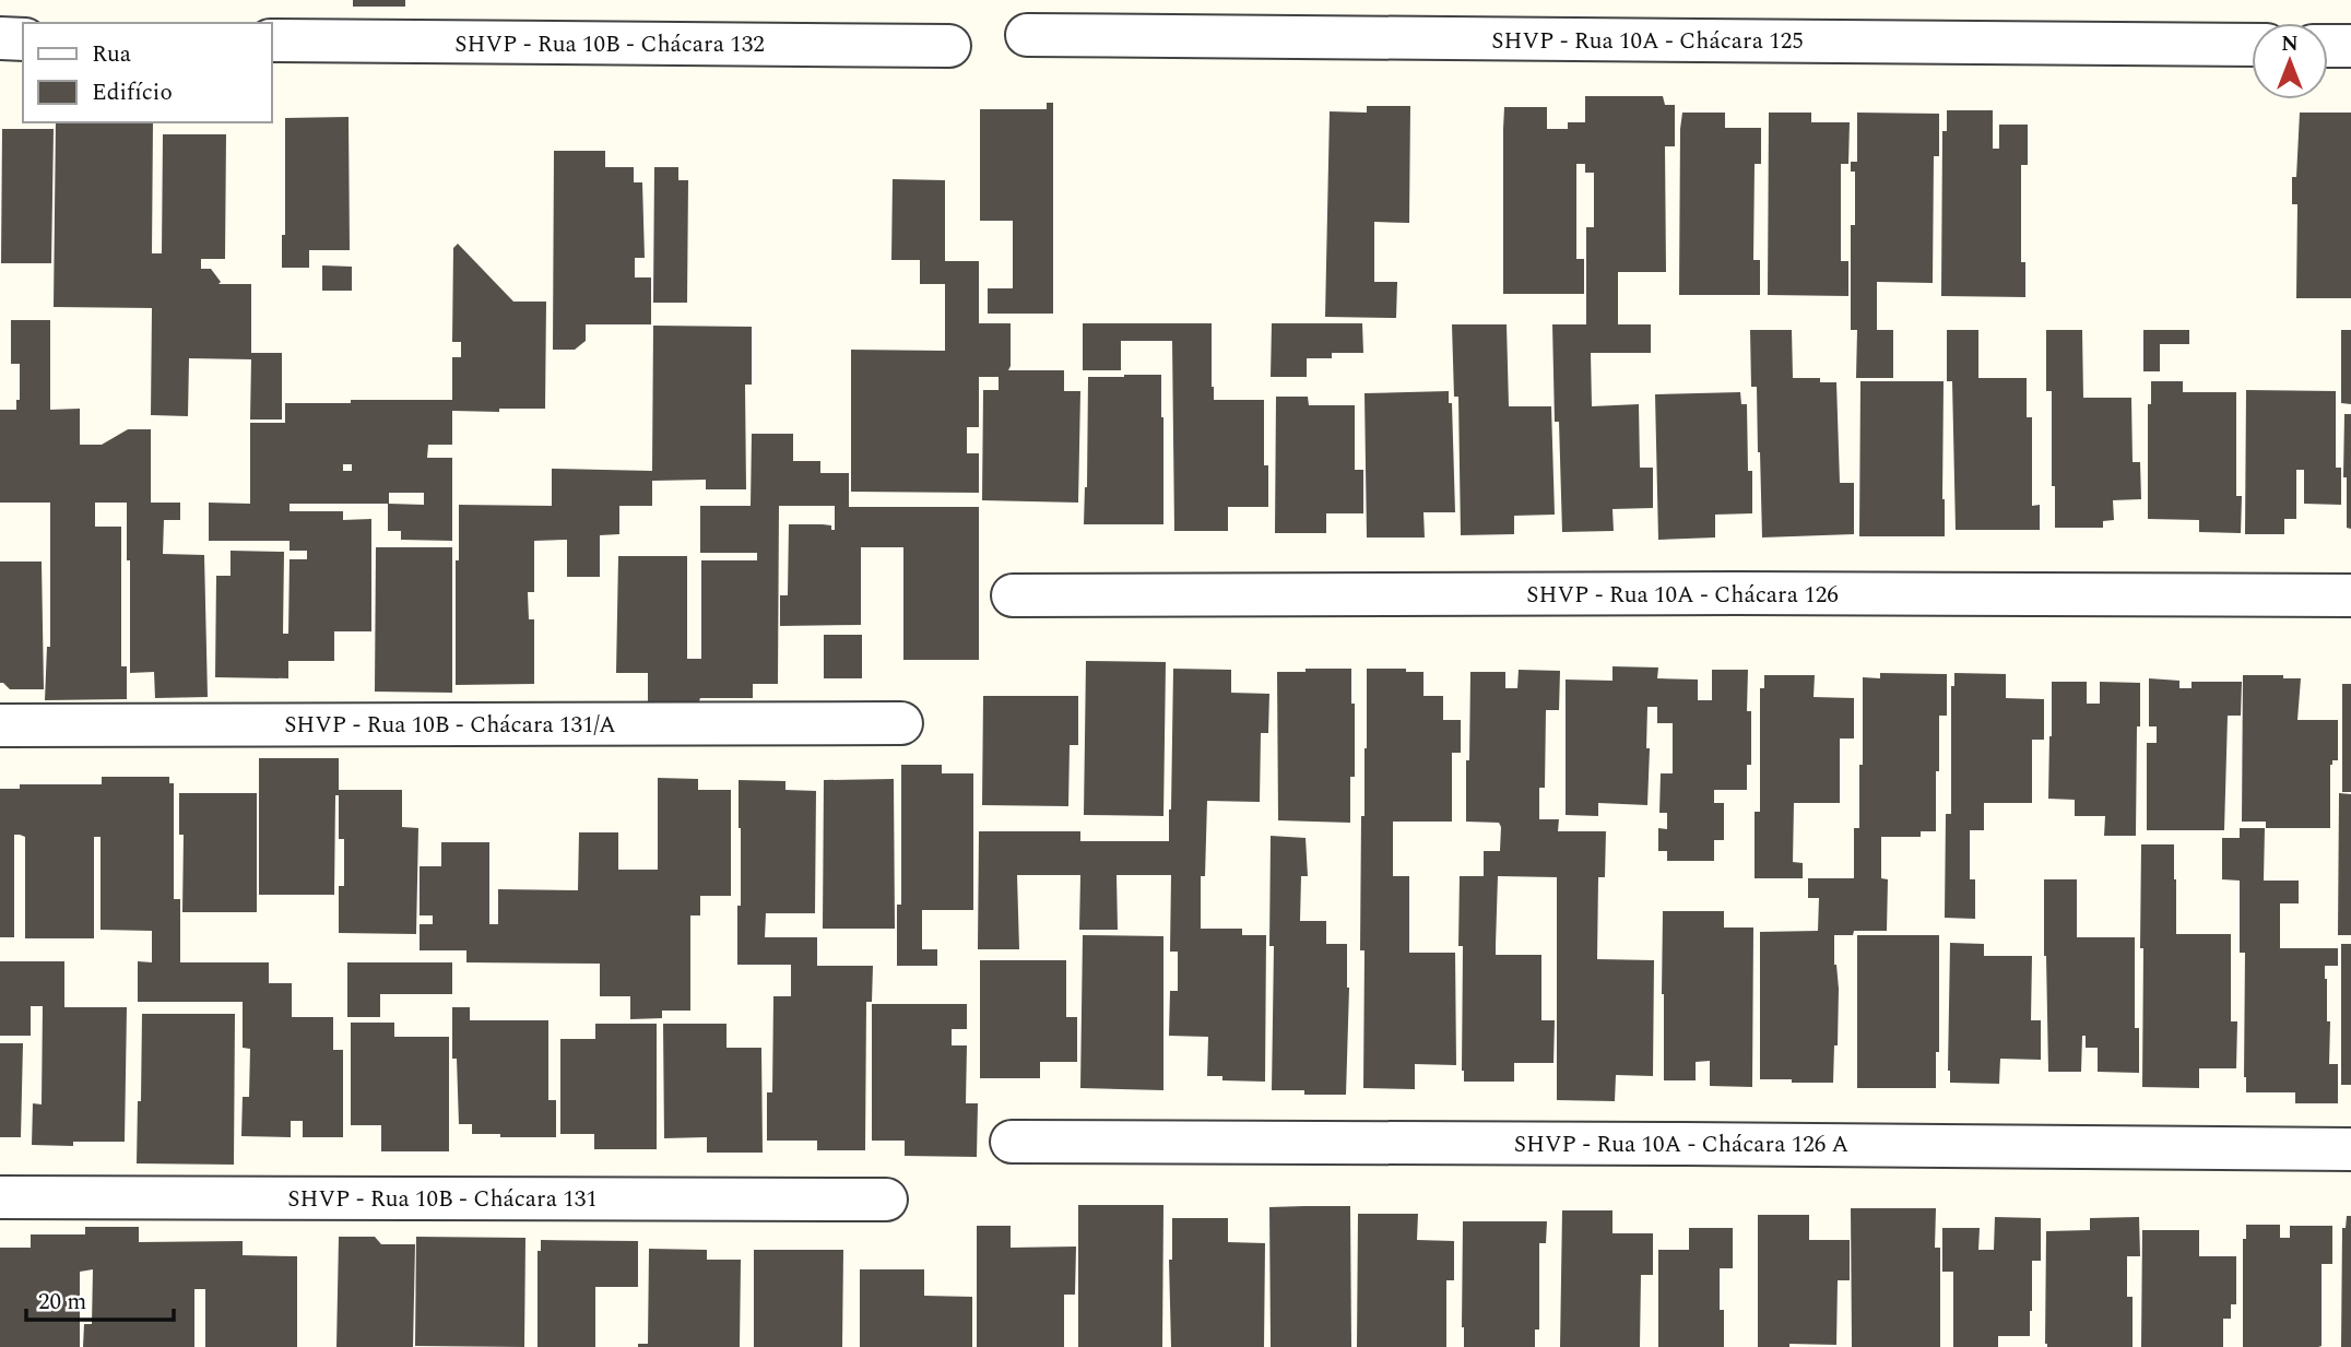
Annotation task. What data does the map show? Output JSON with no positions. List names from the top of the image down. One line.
{"streets":{"street":["SHVP - Rua 10A - Chácara 125","SHVP - Rua 10B - Chácara 132","SHVP - Rua 10A - Chácara 126","SHVP - Rua 10B - Chácara 131/A","SHVP - Rua 10A - Chácara 126 A","SHVP - Rua 10B - Chácara 131"]},"legend":["Rua","Edifício"],"scale_bar":"20 m","north":"top"}
